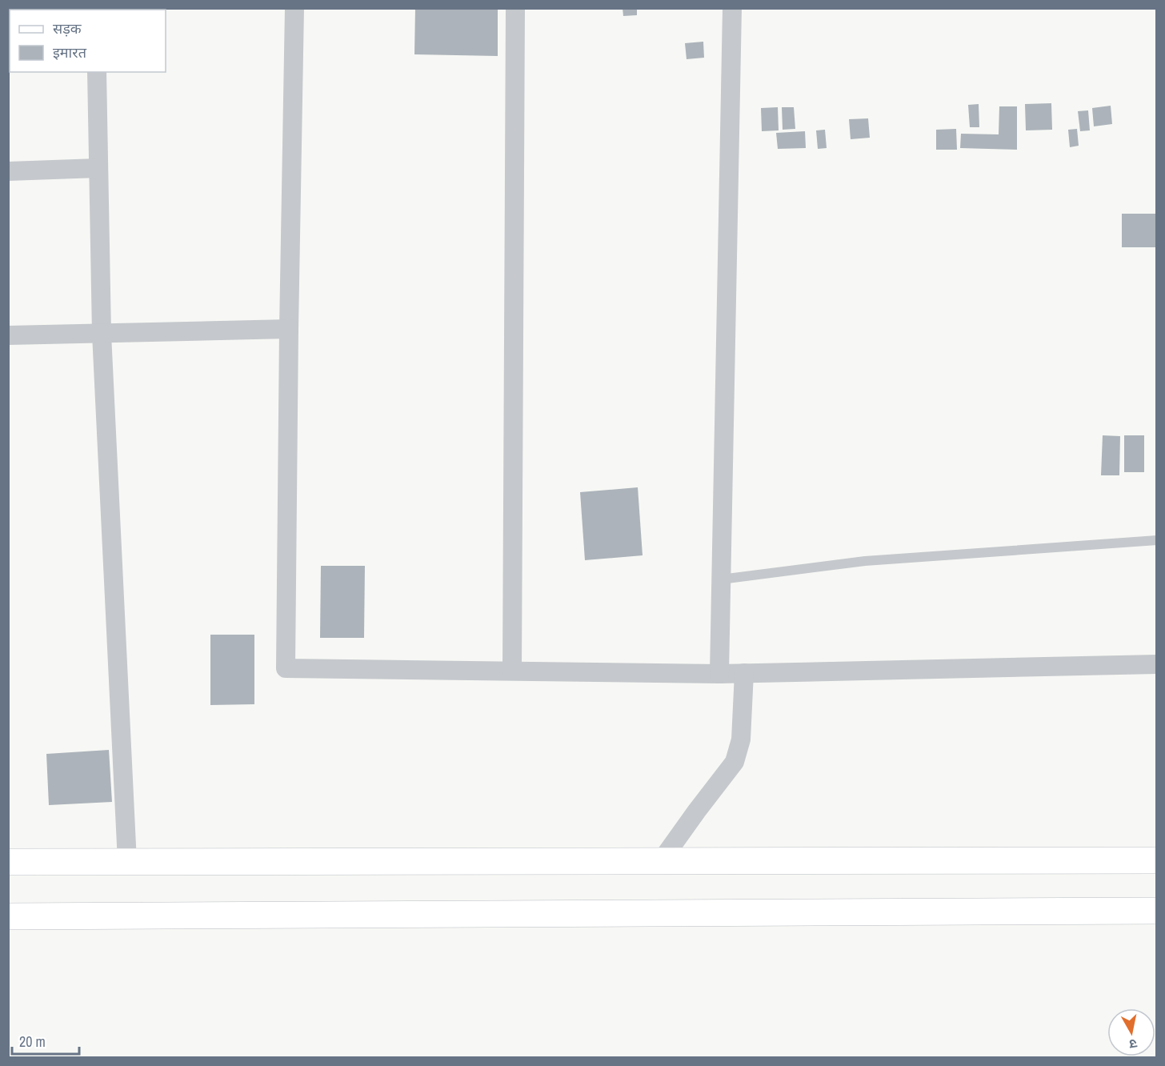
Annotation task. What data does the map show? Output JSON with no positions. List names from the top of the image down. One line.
{"legend":["सड़क","इमारत"],"scale_bar":"20 m","north":"bottom"}
